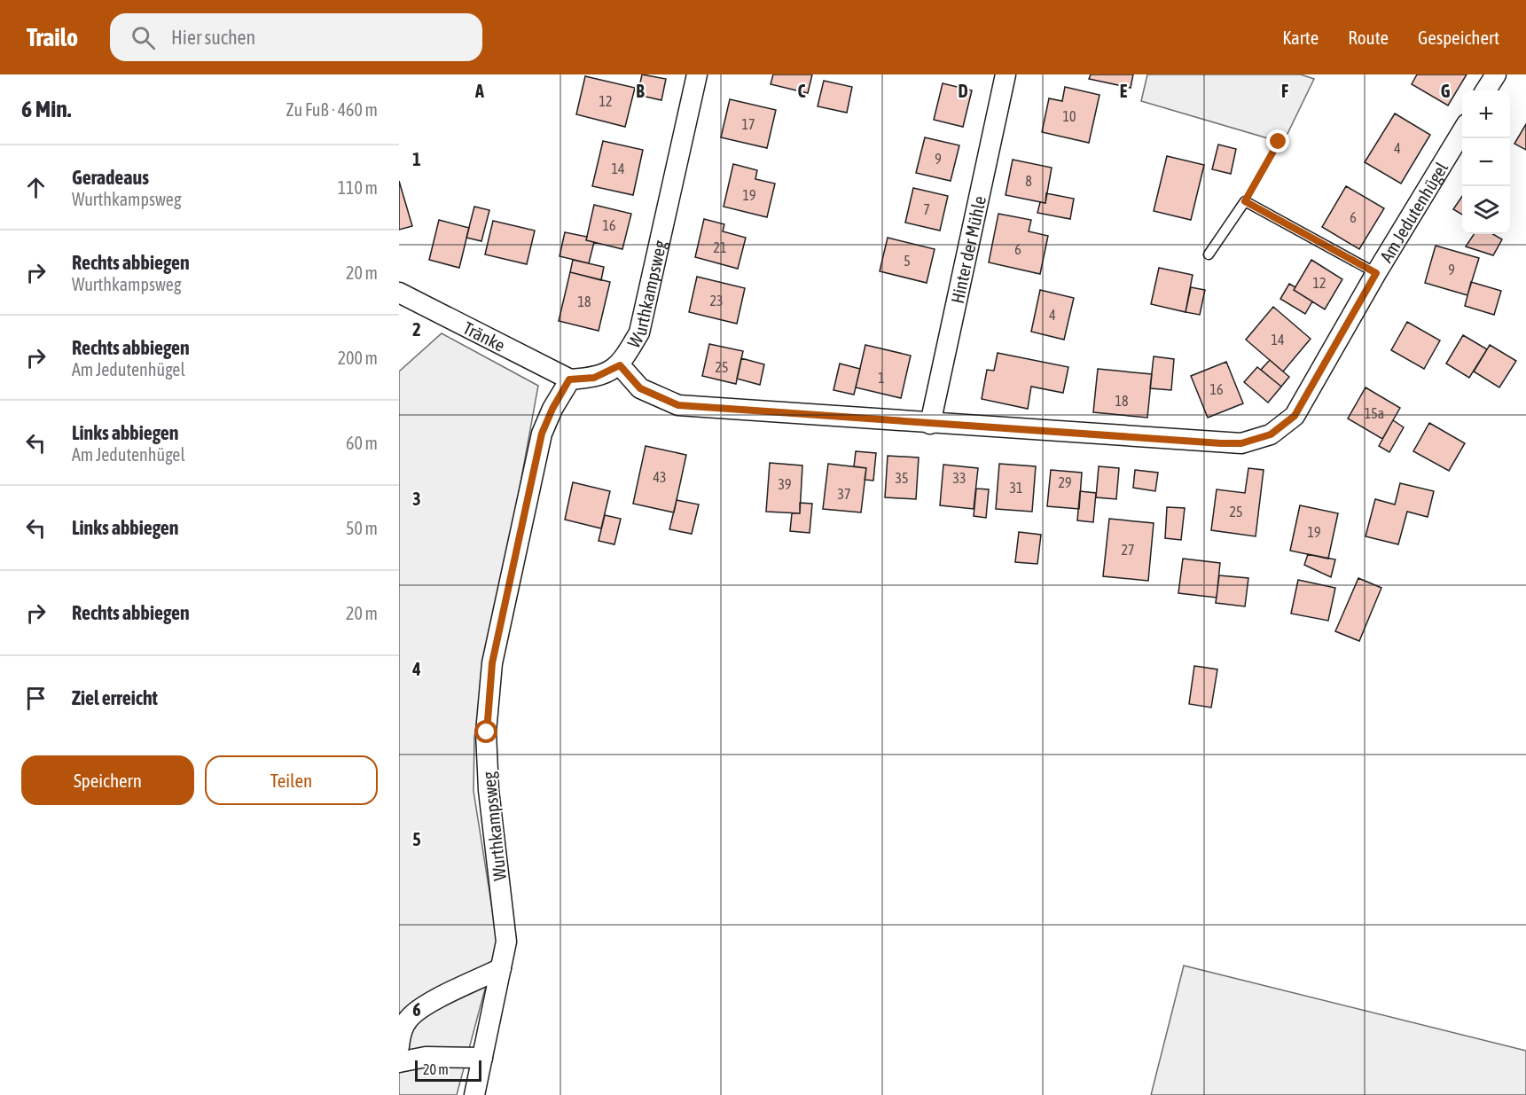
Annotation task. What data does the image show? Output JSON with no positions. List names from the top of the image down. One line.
{"streets":{"street":["Am Jedutenhügel","Hinter der Mühle","Wurthkampsweg","Tränke"]},"crossings":[["Am Jedutenhügel","Hinter der Mühle"],["Am Jedutenhügel","Wurthkampsweg"],["Wurthkampsweg","Tränke"]],"house_numbers":["12","10","17","4","9","14","8","19","7","6","16","21","6","5","9","12","23","18","4","14","25","1","16","18","15a","43","35","33","29","39","31","37","25","19","27"],"scale_bar":"20 m","page":{"header":"Trailo","search":"Hier suchen","nav":["Karte","Route","Gespeichert"],"heading":["6 Min.","Zu Fuß · 460 m"],"map_buttons":["+","−"],"list":[["Geradeaus","Wurthkampsweg","110 m"],["Rechts abbiegen","Wurthkampsweg","20 m"],["Rechts abbiegen","Am Jedutenhügel","200 m"],["Links abbiegen","Am Jedutenhügel","60 m"],["Links abbiegen","50 m"],["Rechts abbiegen","20 m"],"Ziel erreicht"],"buttons":["Speichern","Teilen"],"scale":"20 m"},"grid":{"columns":["A","B","C","D","E","F","G"],"rows":["1","2","3","4","5","6"]}}
